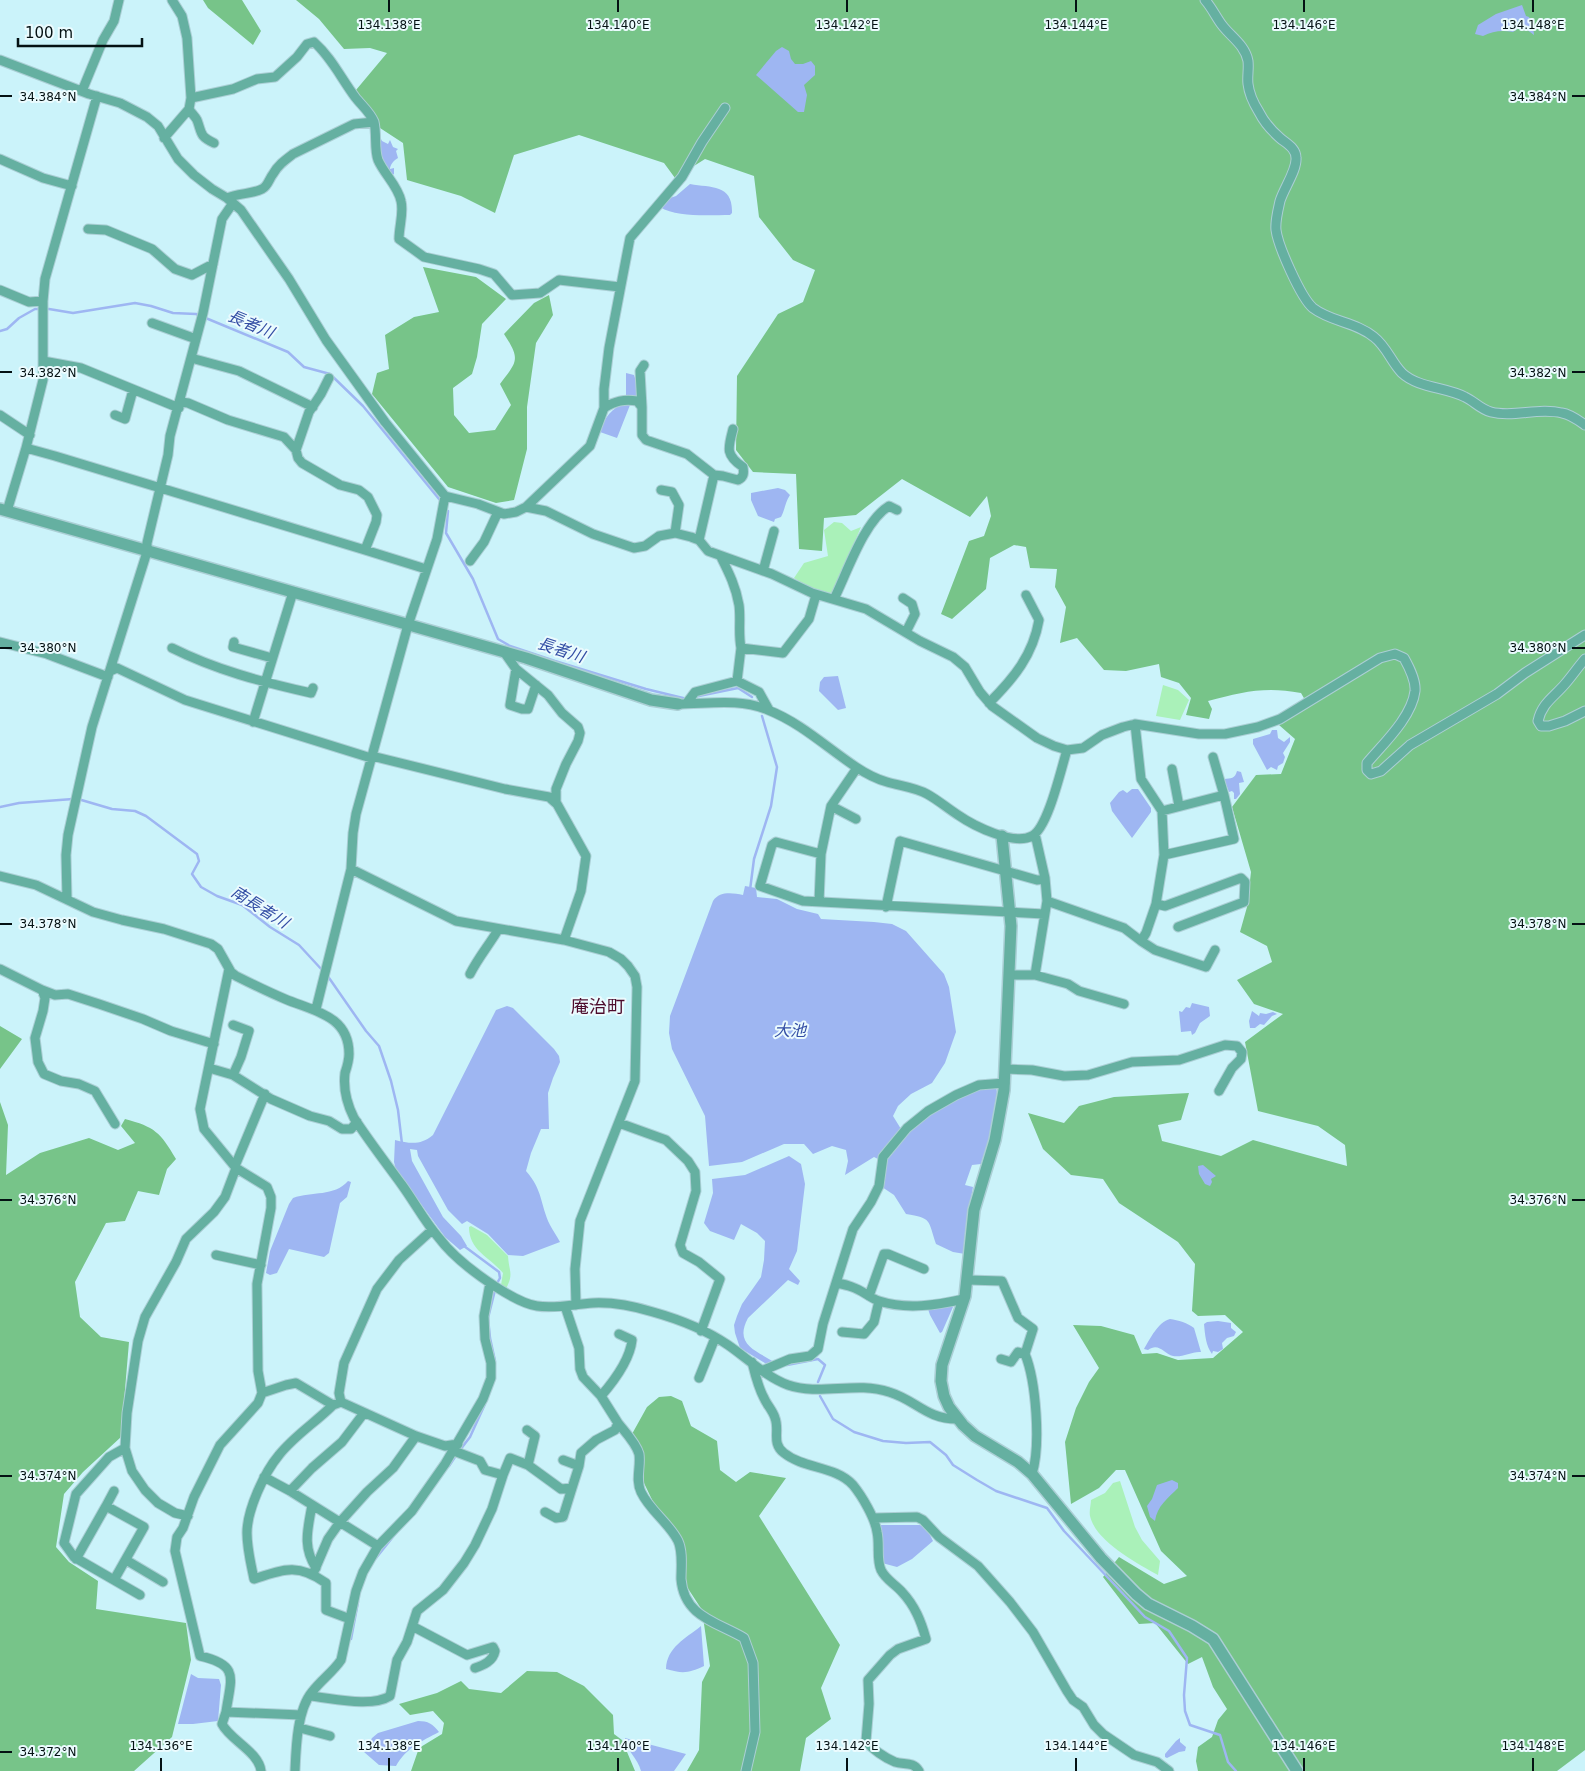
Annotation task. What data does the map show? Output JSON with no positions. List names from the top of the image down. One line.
{"districts":["庵治町"],"water":["長者川","南長者川","大池"],"scale_bar":"100 m","coordinates":["134.138°E","134.140°E","134.142°E","134.144°E","134.146°E","134.148°E","34.384°N","34.382°N","34.380°N","34.378°N","34.376°N","34.374°N","134.136°E","34.372°N"]}
